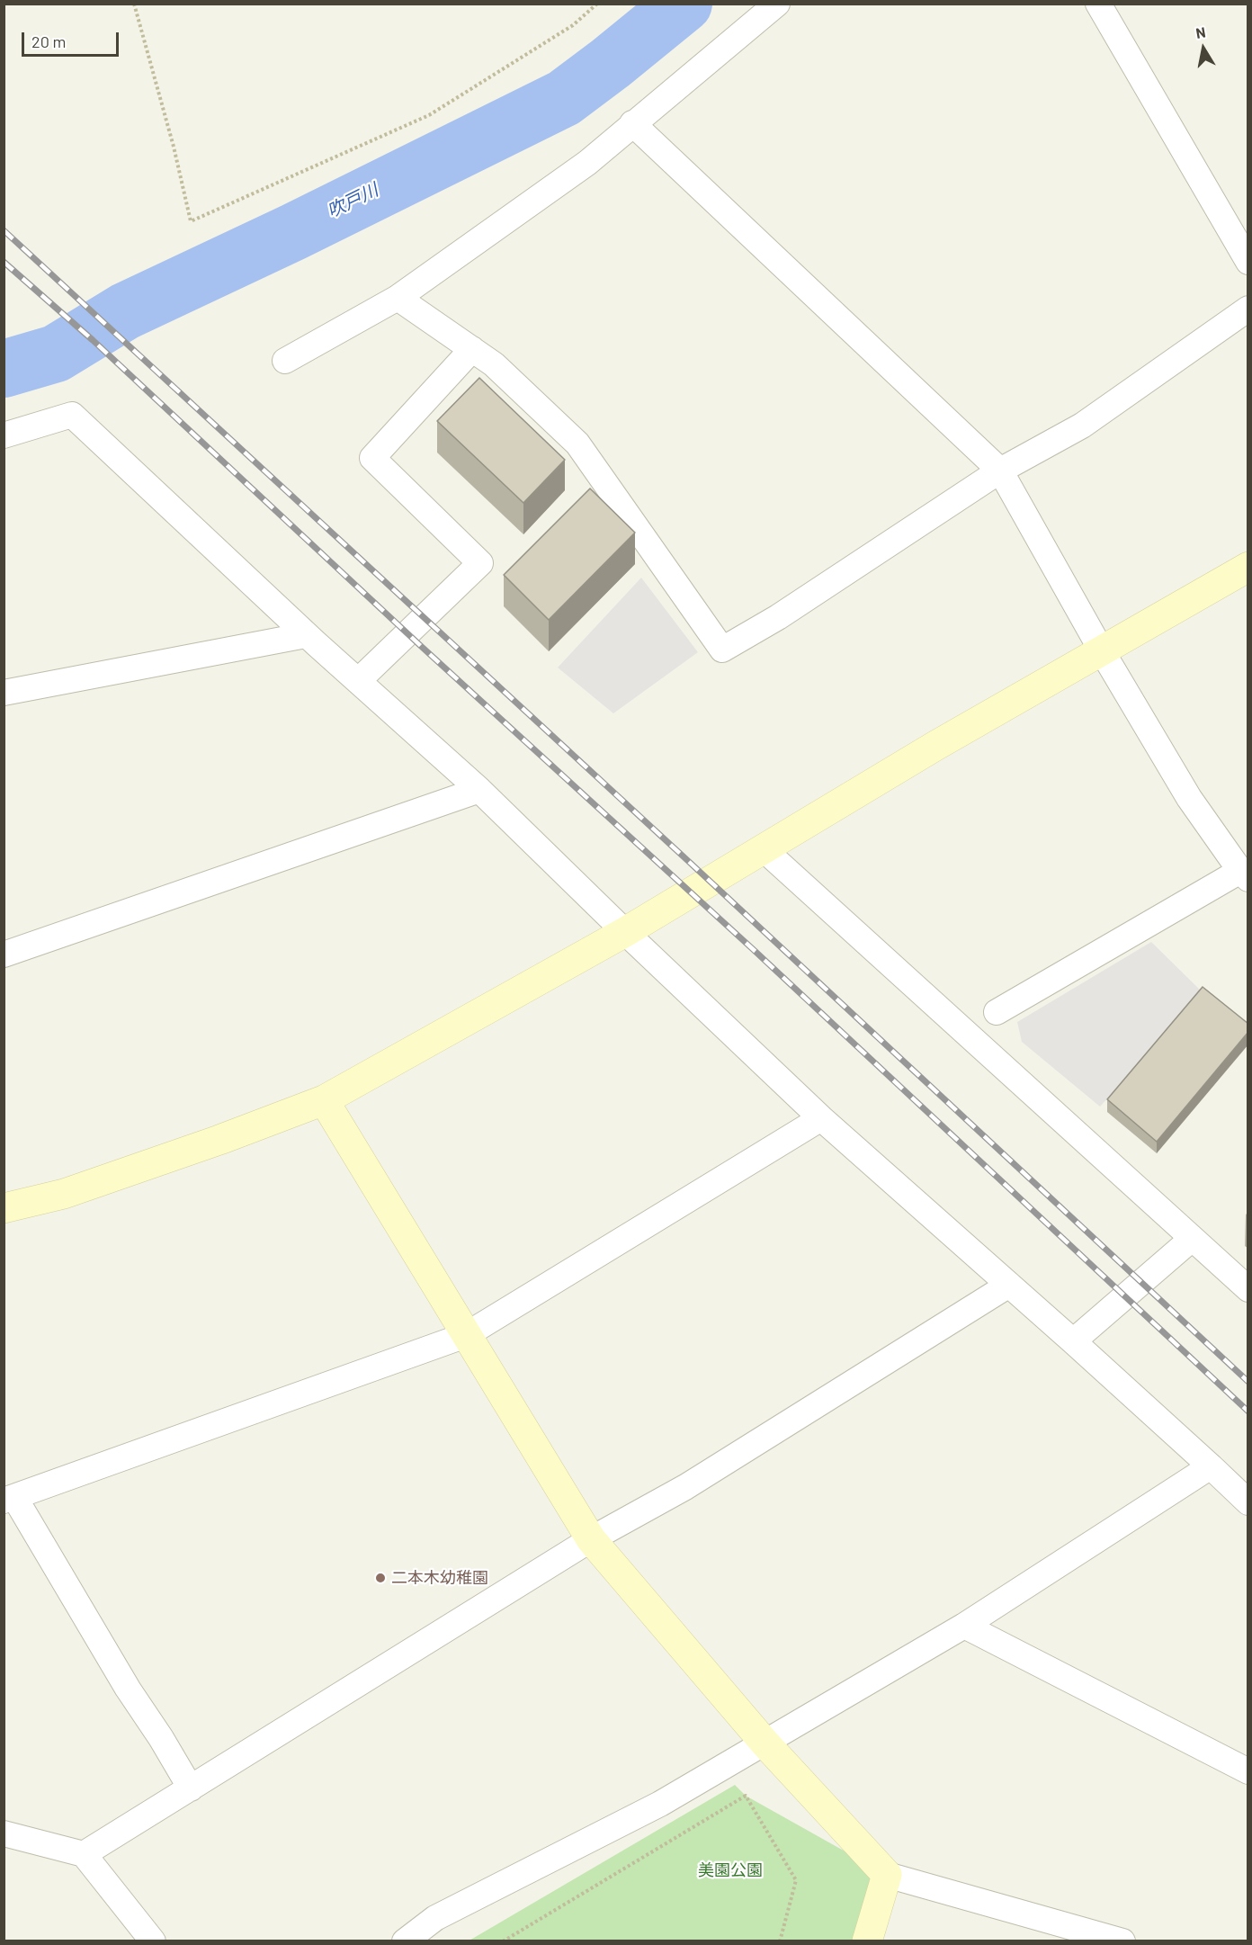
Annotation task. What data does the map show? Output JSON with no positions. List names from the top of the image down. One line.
{"water":["吹戸川"],"parks":["美園公園"],"places":["二本木幼稚園"],"scale_bar":"20 m","north":"top"}
